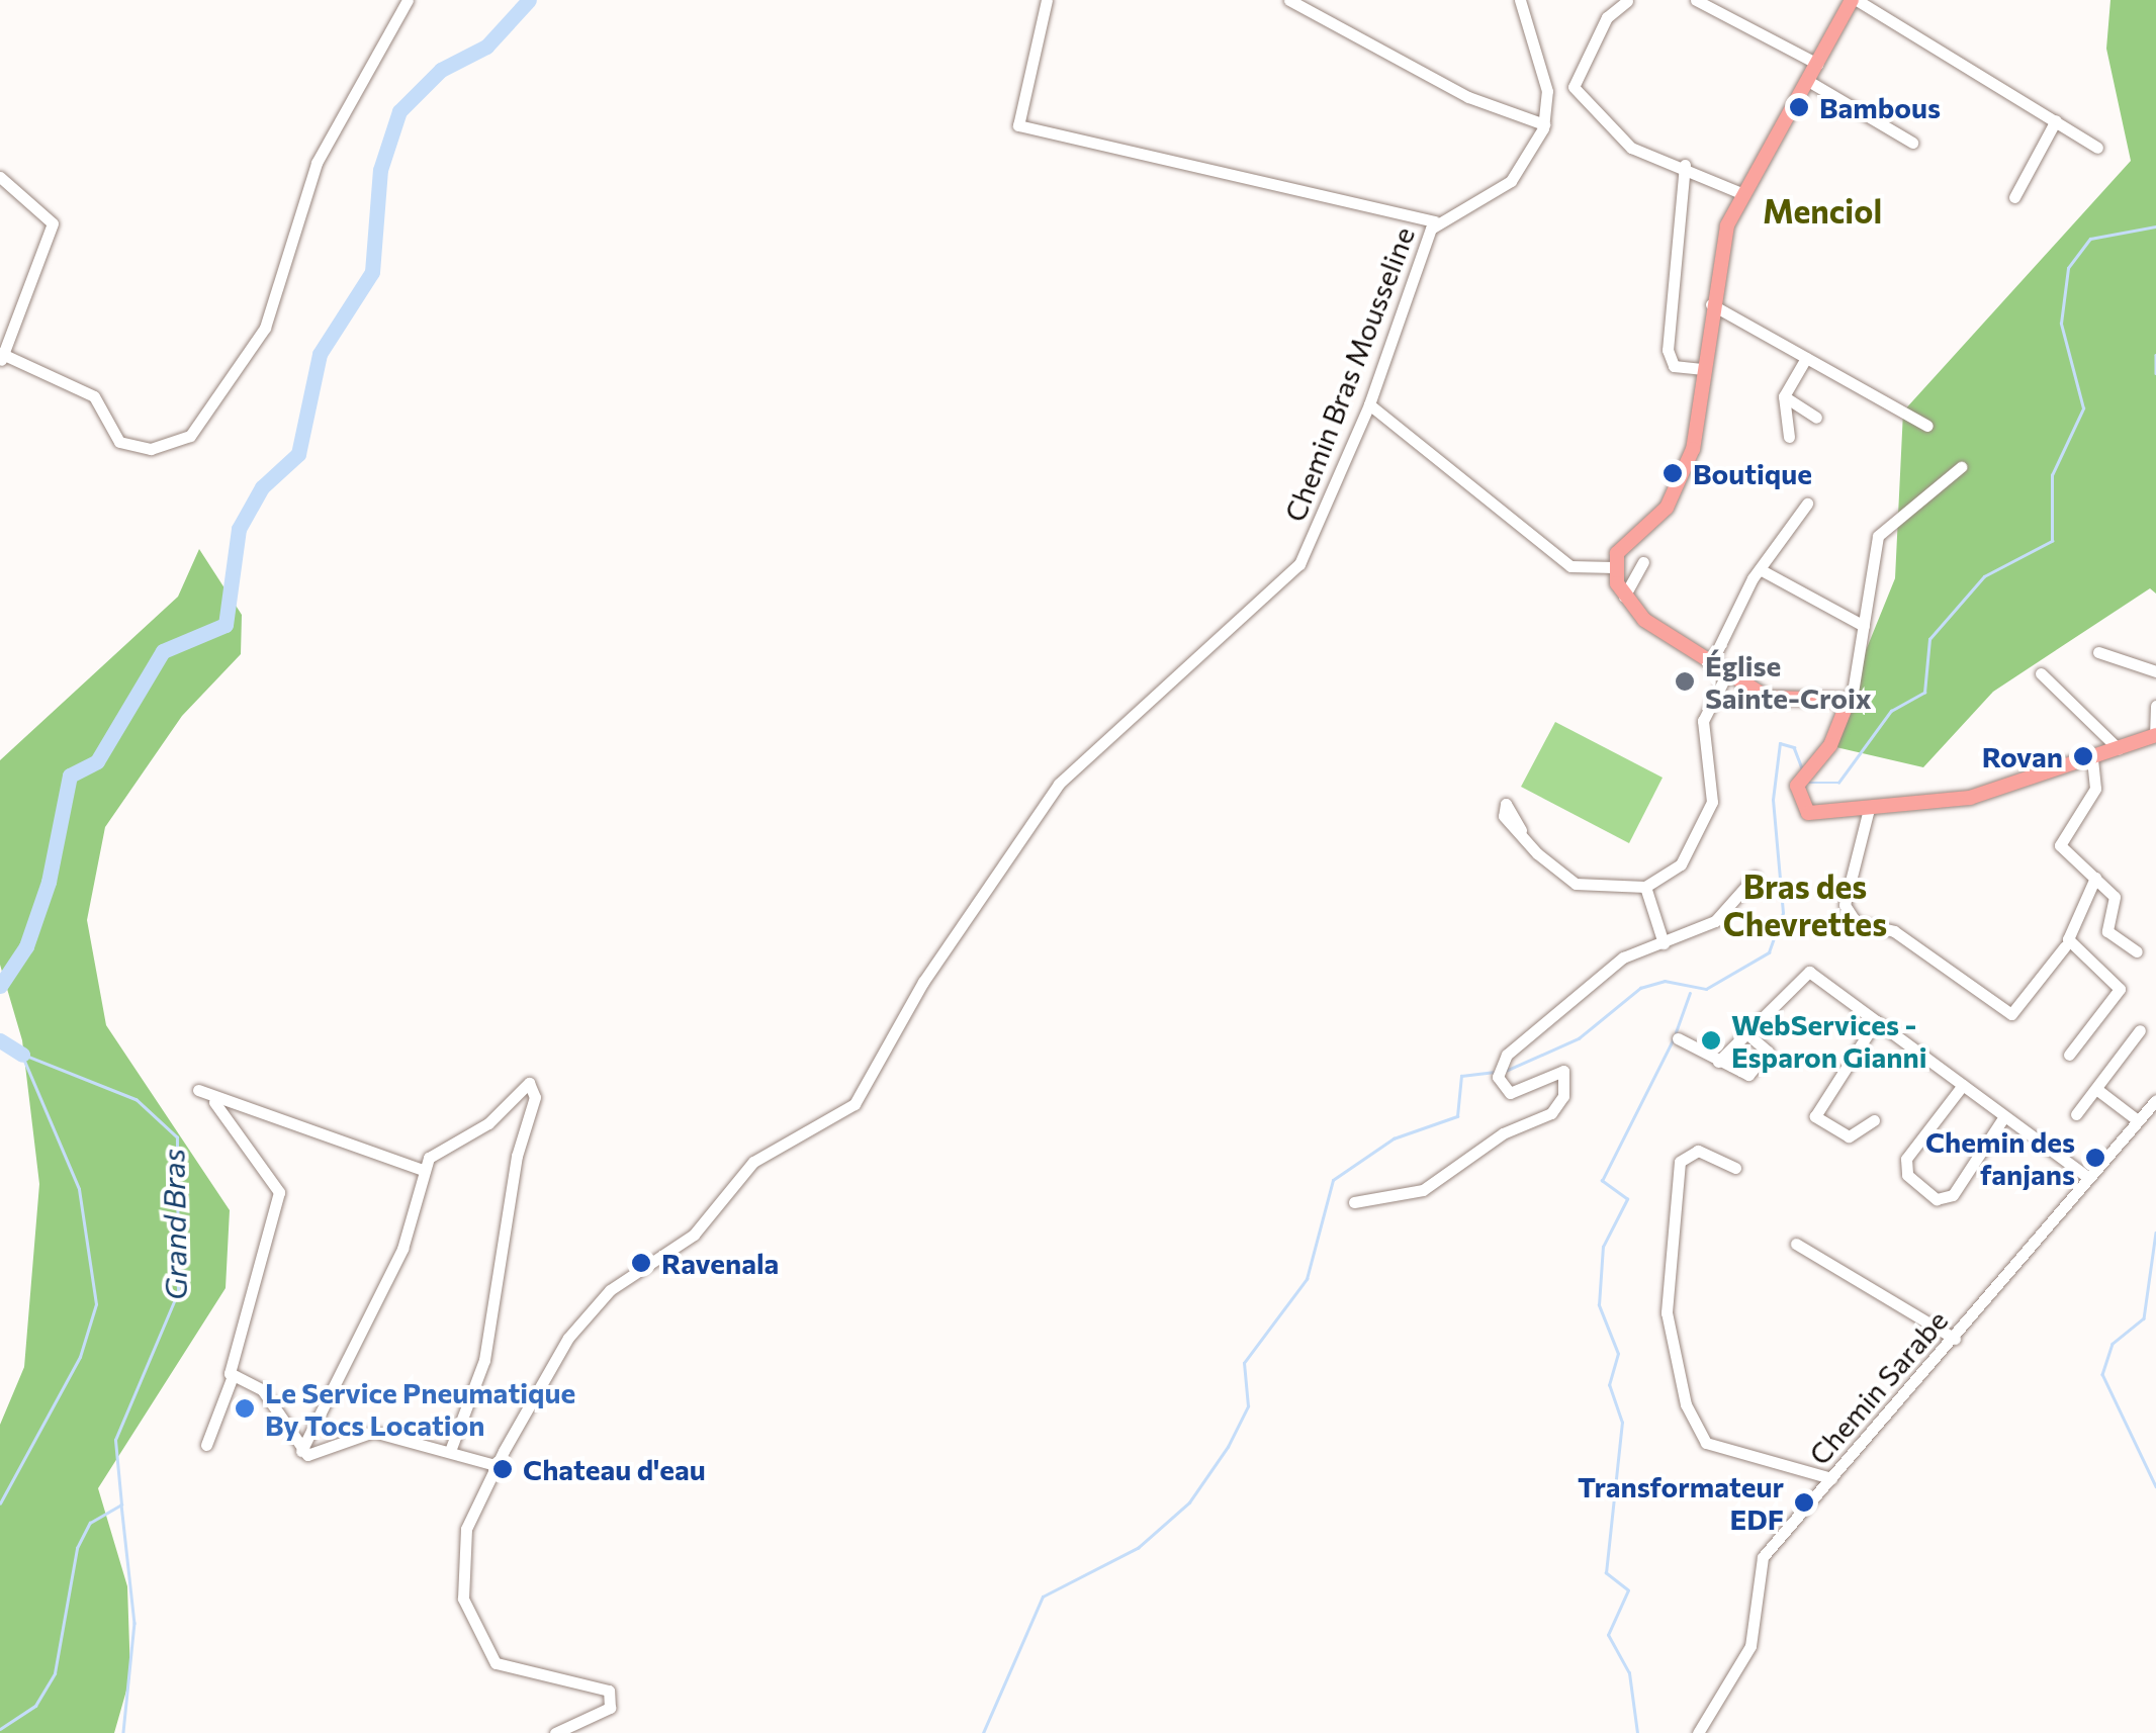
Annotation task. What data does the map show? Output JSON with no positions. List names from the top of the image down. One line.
{"streets":{"street":["Chemin Bras Mousseline","Chemin Sarabe"]},"districts":["Menciol","Bras des Chevrettes"],"water":["Grand Bras"],"places":["Bambous","Boutique","Église Sainte-Croix","Rovan","WebServices - Esparon Gianni","Chemin des fanjans","Ravenala","Le Service Pneumatique By Tocs Location","Chateau d'eau","Transformateur EDF"]}
